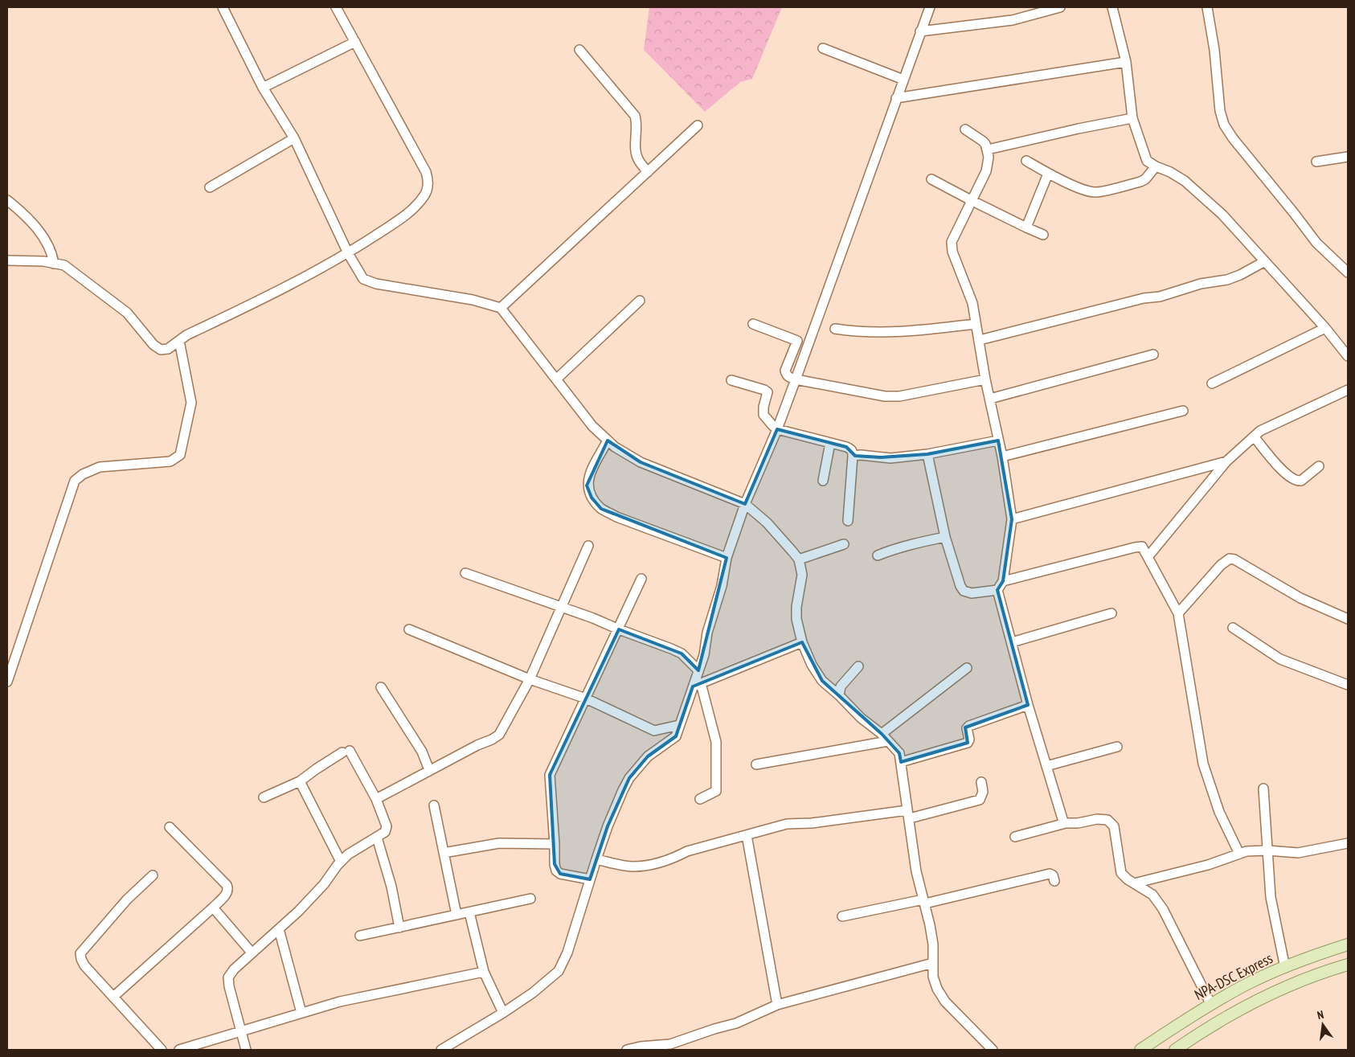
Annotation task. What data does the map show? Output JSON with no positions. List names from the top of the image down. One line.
{"streets":{"main road":["NPA-DSC Express"]},"north":"top"}
